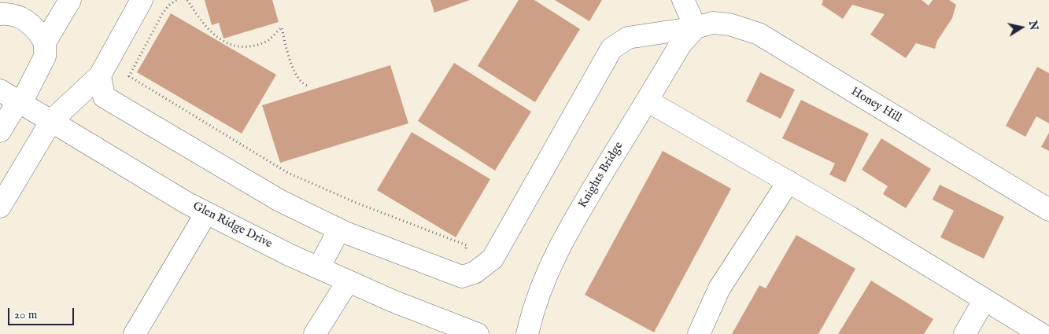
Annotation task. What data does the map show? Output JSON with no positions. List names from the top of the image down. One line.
{"streets":{"street":["Honey Hill","Knights Bridge","Glen Ridge Drive"]},"crossings":[["Honey Hill","Knights Bridge"]],"scale_bar":"20 m","north":"right"}
